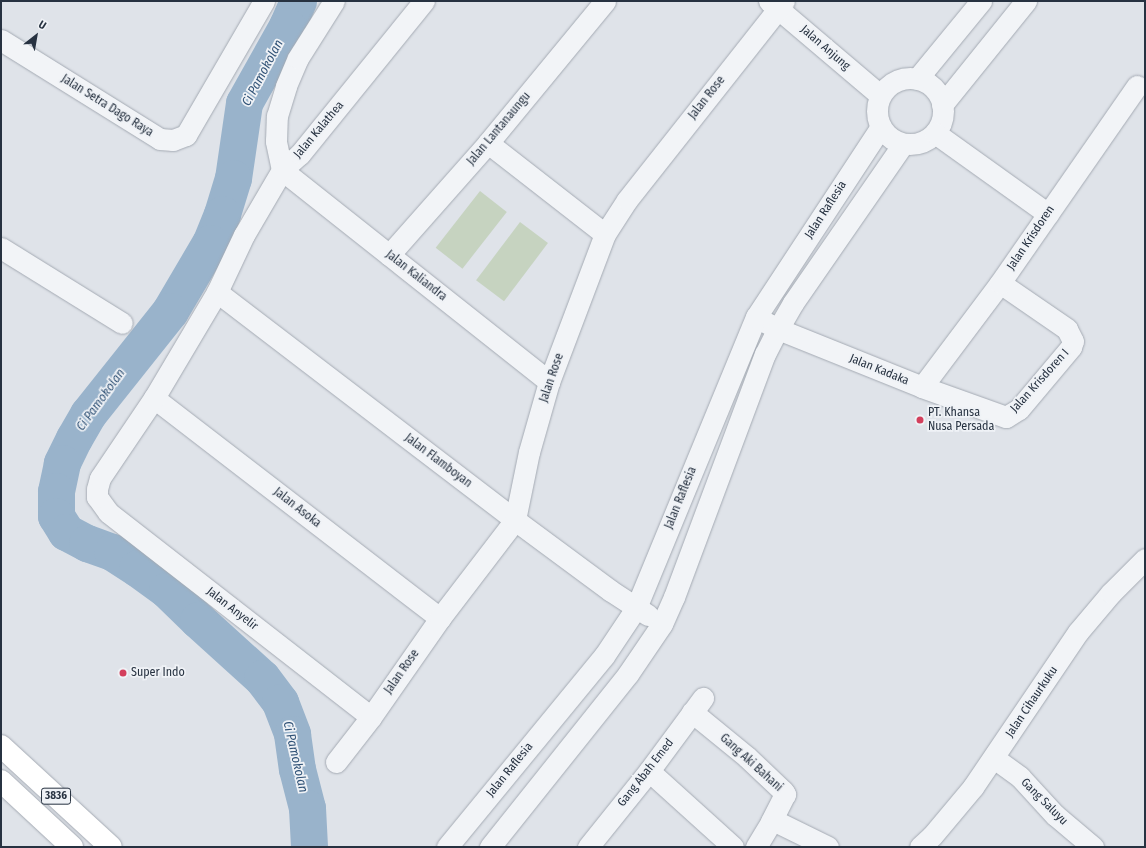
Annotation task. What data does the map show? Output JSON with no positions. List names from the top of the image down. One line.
{"streets":{"main road":["3836"],"street":["Jalan Anjung","Jalan Rose","Jalan Setra Dago Raya","Jalan Lantanaungu","Jalan Kalathea","Jalan Raflesia","Jalan Krisdoren","Jalan Kaliandra","Jalan Kadaka","Jalan Krisdoren I","Jalan Flamboyan","Jalan Asoka","Jalan Anyelir","Jalan Cihaurkuku","Gang Aki Bahani","Gang Abah Emed","Gang Saluyu"]},"crossings":[["Jalan Anjung","Jalan Rose"],["Jalan Anjung","Jalan Raflesia"],["Jalan Rose","Jalan Kaliandra"],["Jalan Rose","Jalan Flamboyan"],["Jalan Rose","Jalan Asoka"],["Jalan Rose","Jalan Anyelir"],["Jalan Lantanaungu","Jalan Kaliandra"],["Jalan Kalathea","Jalan Kaliandra"],["Jalan Raflesia","Jalan Kadaka"],["Jalan Raflesia","Jalan Flamboyan"],["Jalan Krisdoren","Jalan Kadaka"],["Jalan Krisdoren","Jalan Krisdoren I"],["Jalan Kadaka","Jalan Krisdoren I"],["Jalan Asoka","Jalan Anyelir"],["Jalan Cihaurkuku","Gang Saluyu"],["Gang Aki Bahani","Gang Abah Emed"]],"water":["Ci Pamokolan"],"places":["PT. Khansa Nusa Persada","Super Indo"],"north":"top right"}
